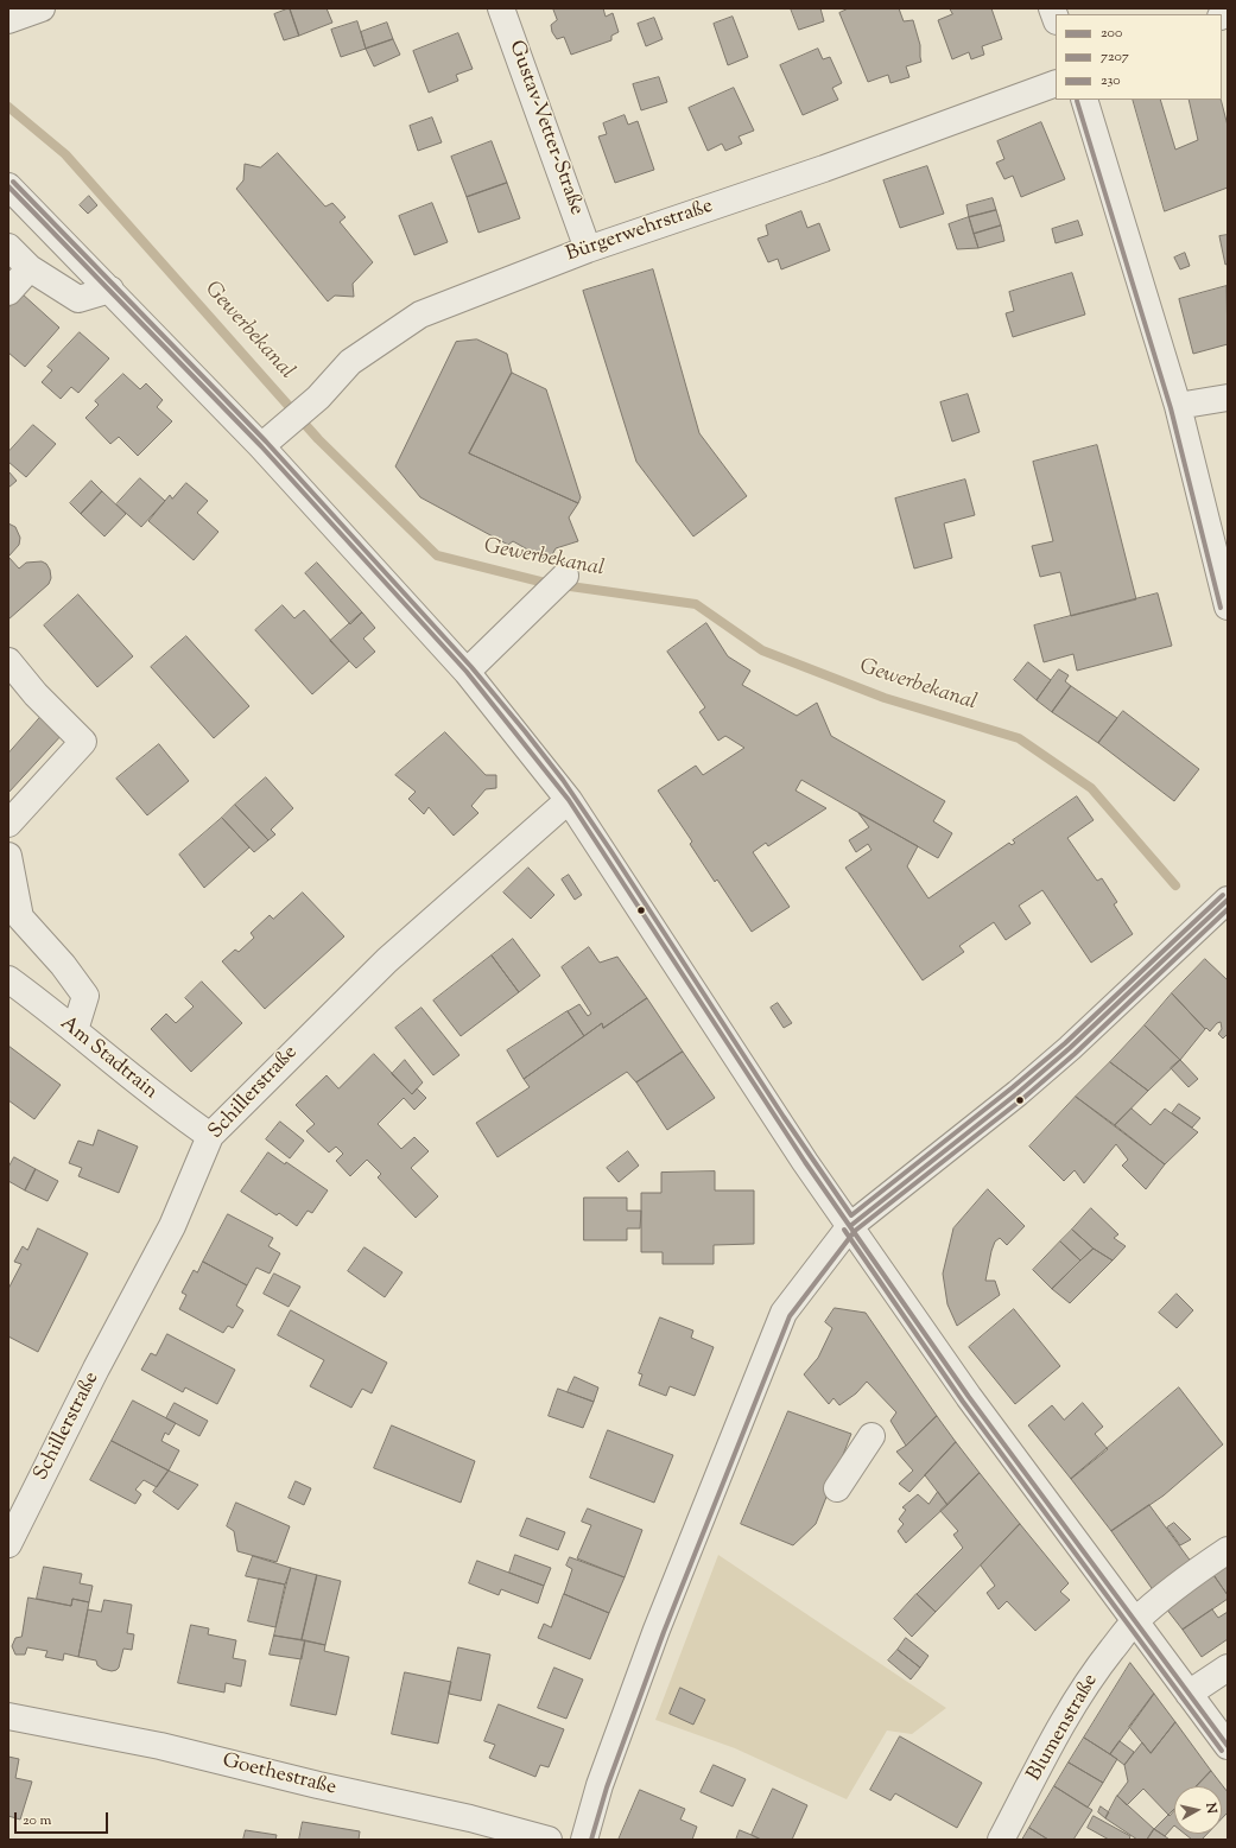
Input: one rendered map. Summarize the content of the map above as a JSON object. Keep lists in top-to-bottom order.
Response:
{
  "streets": {
    "street": [
      "Gustav-Vetter-Straße",
      "Bürgerwehrstraße",
      "Am Stadtrain",
      "Schillerstraße",
      "Blumenstraße",
      "Goethestraße"
    ]
  },
  "crossings": [
    ["Gustav-Vetter-Straße", "Bürgerwehrstraße"],
    ["Am Stadtrain", "Schillerstraße"]
  ],
  "water": ["Gewerbekanal"],
  "lines": ["transit line 7207", "transit line 230", "transit line 200"],
  "legend": ["200", "7207", "230"],
  "scale_bar": "20 m",
  "north": "right"
}
